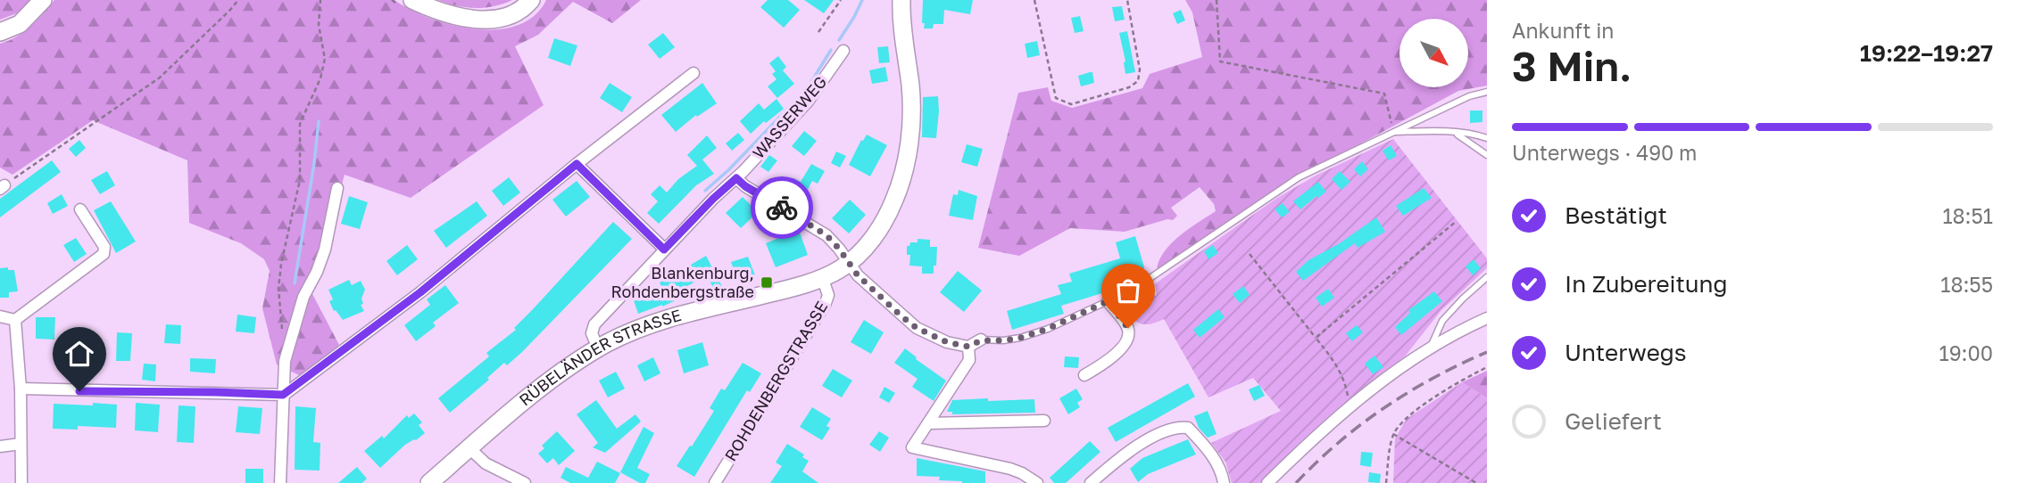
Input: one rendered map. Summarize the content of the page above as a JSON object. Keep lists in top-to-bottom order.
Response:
{
  "streets": {
    "main road": ["RÜBELÄNDER STRASSE"],
    "street": ["WASSERWEG", "ROHDENBERGSTRASSE"]
  },
  "crossings": [
    ["WASSERWEG", "RÜBELÄNDER STRASSE"],
    ["RÜBELÄNDER STRASSE", "ROHDENBERGSTRASSE"]
  ],
  "places": {
    "transit": ["Blankenburg, Rohdenbergstraße"]
  },
  "north": "bottom right",
  "page": {
    "heading": ["3 Min.", "Ankunft in", "19:22–19:27"],
    "bar": "Unterwegs · 490 m",
    "list": [
      ["Bestätigt", "18:51"],
      ["In Zubereitung", "18:55"],
      ["Unterwegs", "19:00"],
      "Geliefert"
    ]
  }
}
